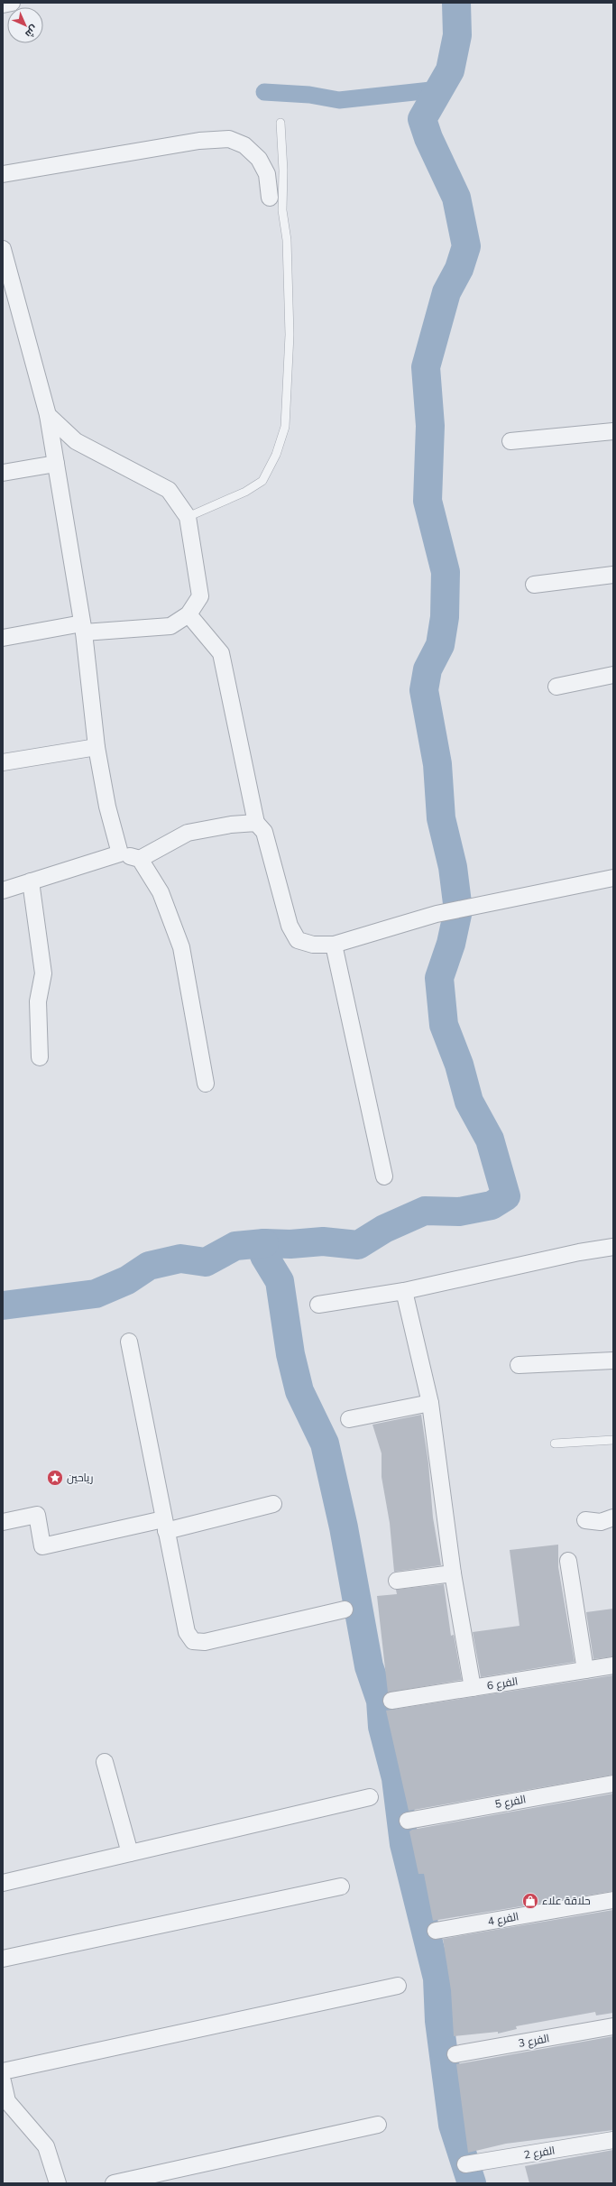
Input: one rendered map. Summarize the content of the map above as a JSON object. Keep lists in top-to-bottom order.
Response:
{
  "streets": {
    "street": [
      "الفرع 6",
      "الفرع 5",
      "الفرع 4",
      "الفرع 3",
      "الفرع 2"
    ]
  },
  "places": {
    "place": ["رياحين"],
    "shop": ["حلاقة علاء"]
  },
  "north": "bottom right"
}
